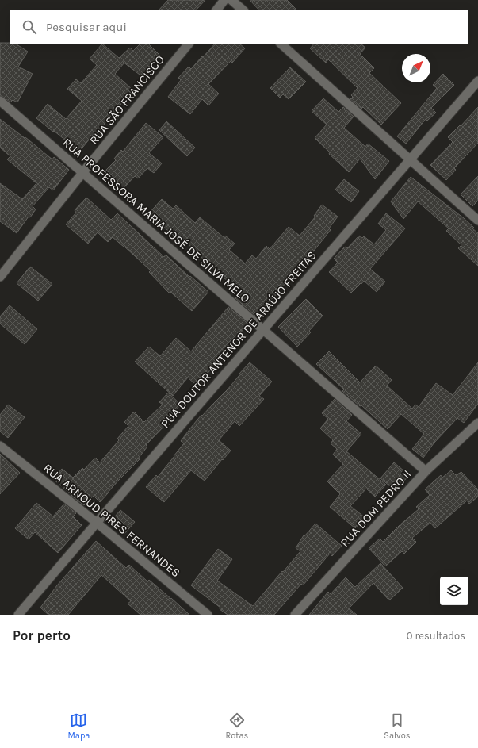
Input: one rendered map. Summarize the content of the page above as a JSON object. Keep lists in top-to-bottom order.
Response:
{
  "streets": {
    "street": [
      "RUA SÃO FRANCISCO",
      "RUA PROFESSORA MARIA JOSÉ DE SILVA MELO",
      "RUA DOUTOR ANTENOR DE ARAÚJO FREITAS",
      "RUA DOM PEDRO II",
      "RUA ARNOUD PIRES FERNANDES"
    ]
  },
  "crossings": [
    ["RUA SÃO FRANCISCO", "RUA PROFESSORA MARIA JOSÉ DE SILVA MELO"],
    ["RUA PROFESSORA MARIA JOSÉ DE SILVA MELO", "RUA DOUTOR ANTENOR DE ARAÚJO FREITAS"],
    ["RUA PROFESSORA MARIA JOSÉ DE SILVA MELO", "RUA DOM PEDRO II"],
    ["RUA DOUTOR ANTENOR DE ARAÚJO FREITAS", "RUA ARNOUD PIRES FERNANDES"]
  ],
  "north": "top right",
  "page": {
    "search": "Pesquisar aqui",
    "heading": ["Por perto", "0 resultados"],
    "nav": ["Mapa", "Rotas", "Salvos"]
  }
}
